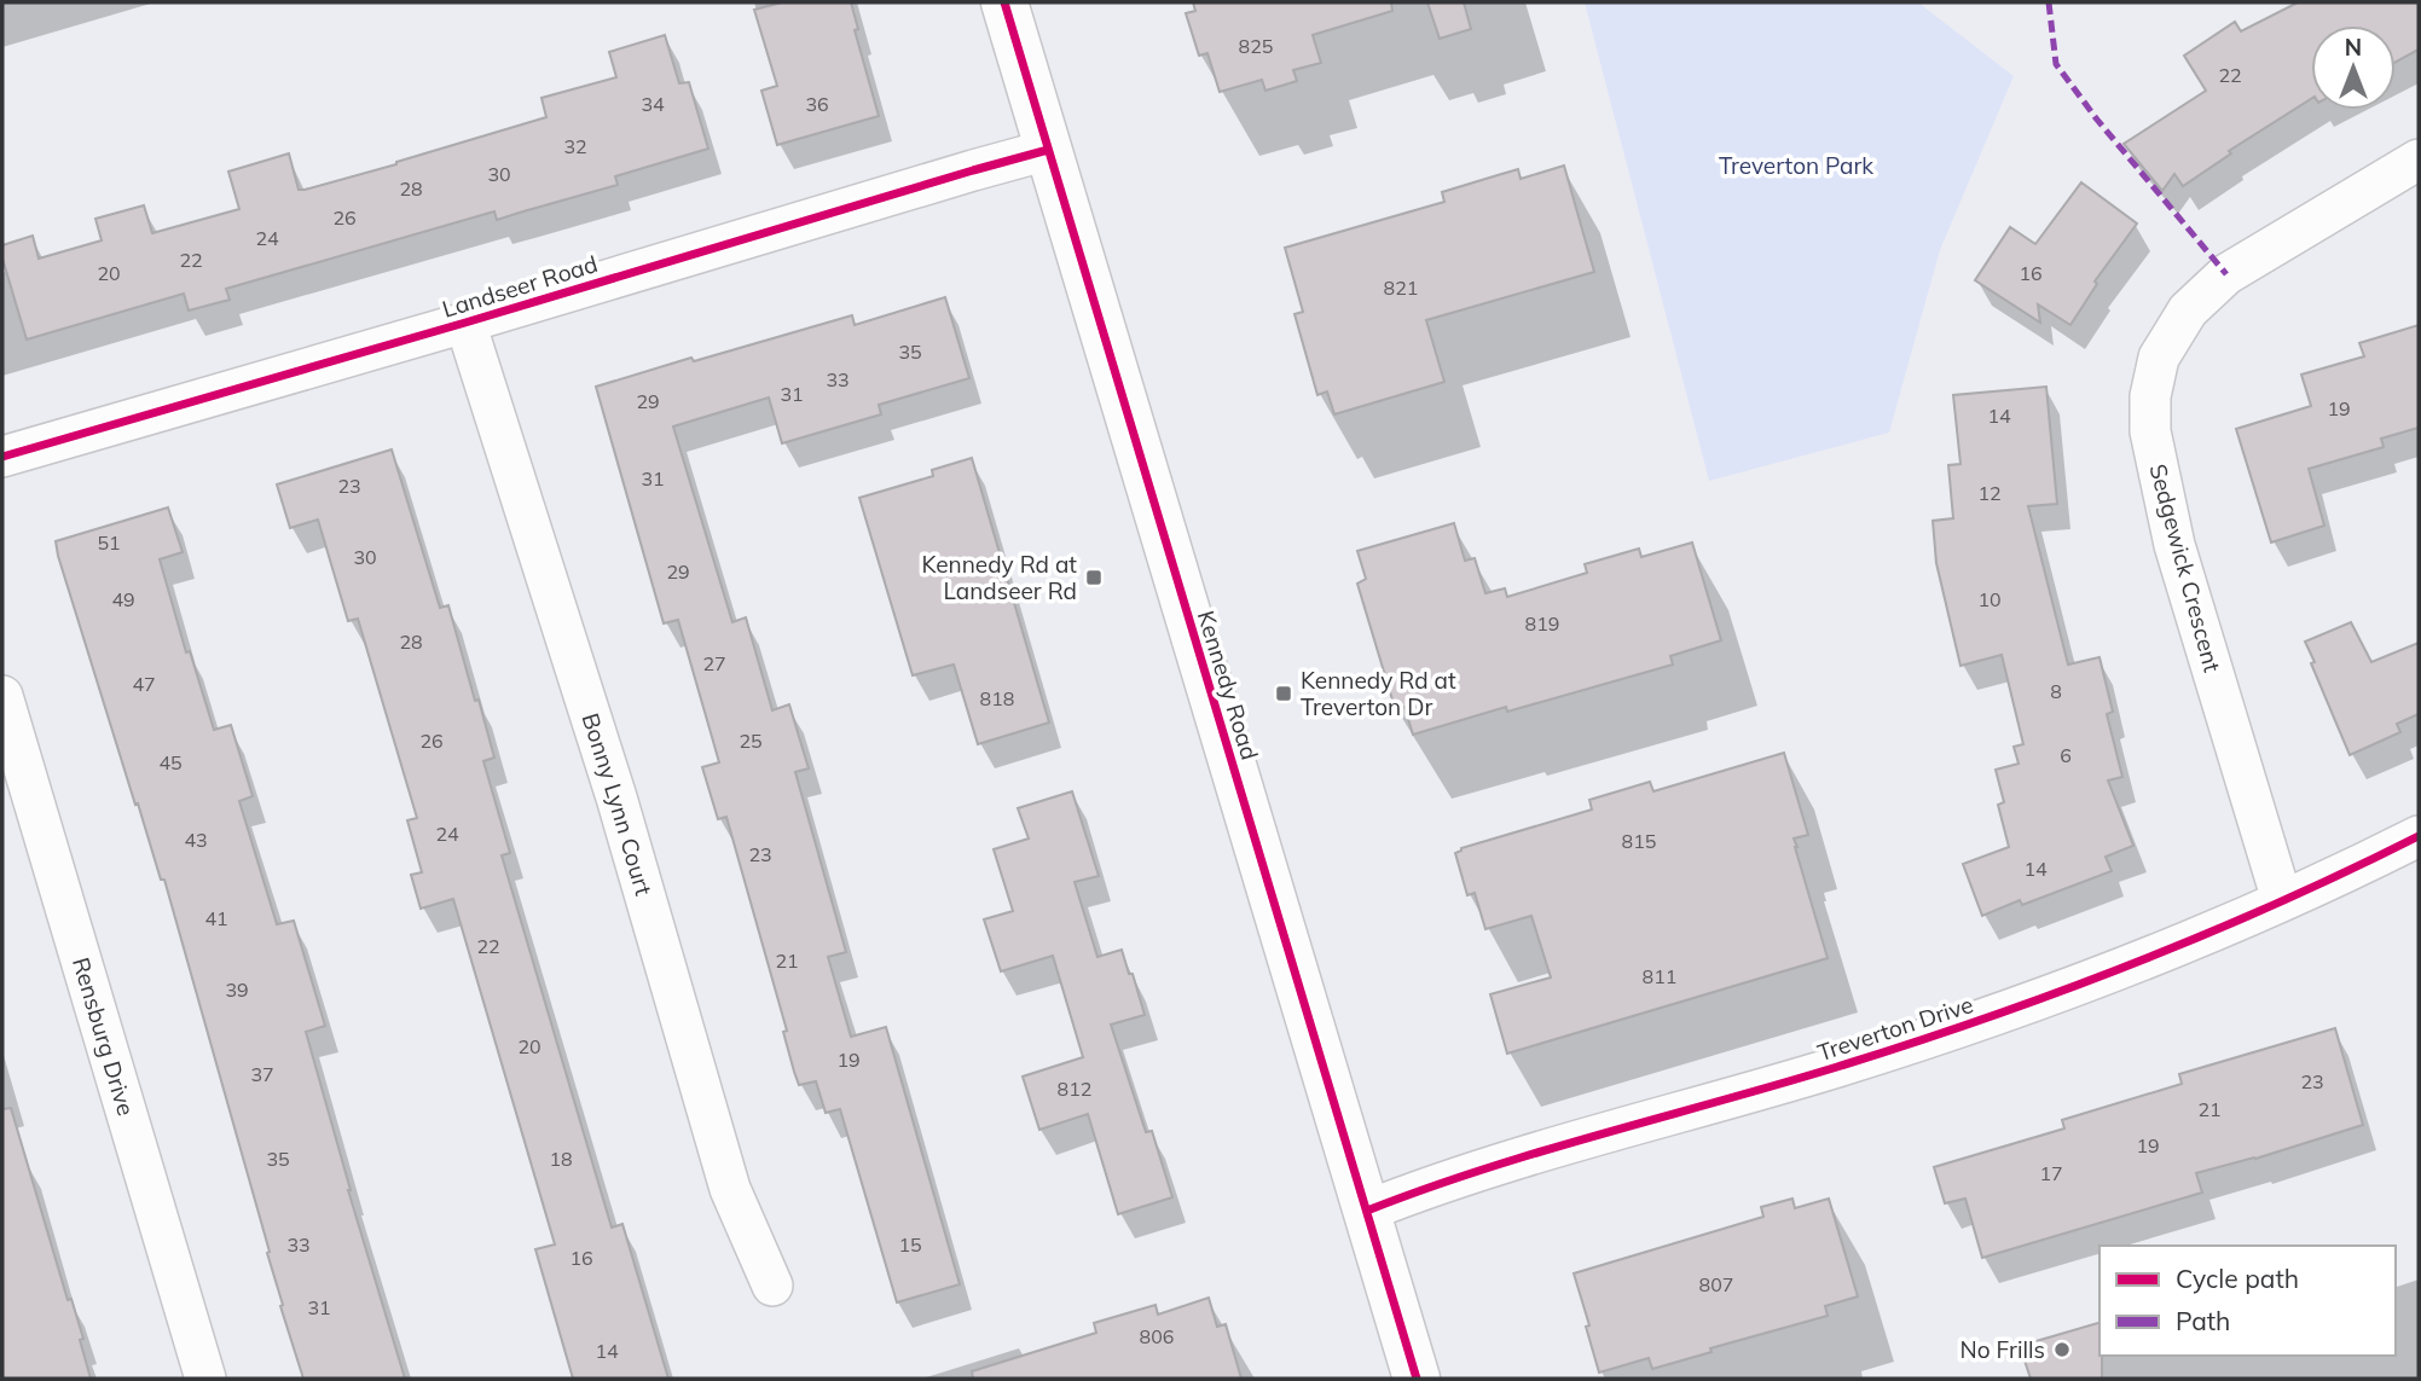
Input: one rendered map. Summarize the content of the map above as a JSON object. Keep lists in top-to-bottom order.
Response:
{
  "streets": {
    "main road": ["Kennedy Road"],
    "street": [
      "Landseer Road",
      "Sedgewick Crescent",
      "Bonny Lynn Court",
      "Treverton Drive",
      "Rensburg Drive"
    ]
  },
  "crossings": [
    ["Landseer Road", "Kennedy Road"],
    ["Landseer Road", "Bonny Lynn Court"],
    ["Sedgewick Crescent", "Treverton Drive"],
    ["Kennedy Road", "Treverton Drive"]
  ],
  "parks": ["Treverton Park"],
  "places": {
    "transit": ["Kennedy Rd at Landseer Rd", "Kennedy Rd at Treverton Dr"],
    "other": ["No Frills"]
  },
  "house_numbers": [
    "825",
    "22",
    "34",
    "36",
    "32",
    "30",
    "28",
    "26",
    "24",
    "22",
    "20",
    "16",
    "821",
    "35",
    "33",
    "31",
    "29",
    "19",
    "14",
    "31",
    "23",
    "12",
    "51",
    "30",
    "29",
    "49",
    "10",
    "819",
    "28",
    "27",
    "47",
    "8",
    "818",
    "26",
    "25",
    "6",
    "45",
    "24",
    "43",
    "815",
    "23",
    "14",
    "41",
    "22",
    "21",
    "811",
    "39",
    "20",
    "19",
    "37",
    "23",
    "812",
    "21",
    "19",
    "35",
    "18",
    "17",
    "33",
    "15",
    "16",
    "807",
    "31",
    "806",
    "14"
  ],
  "legend": ["Cycle path", "Path"],
  "north": "top"
}
